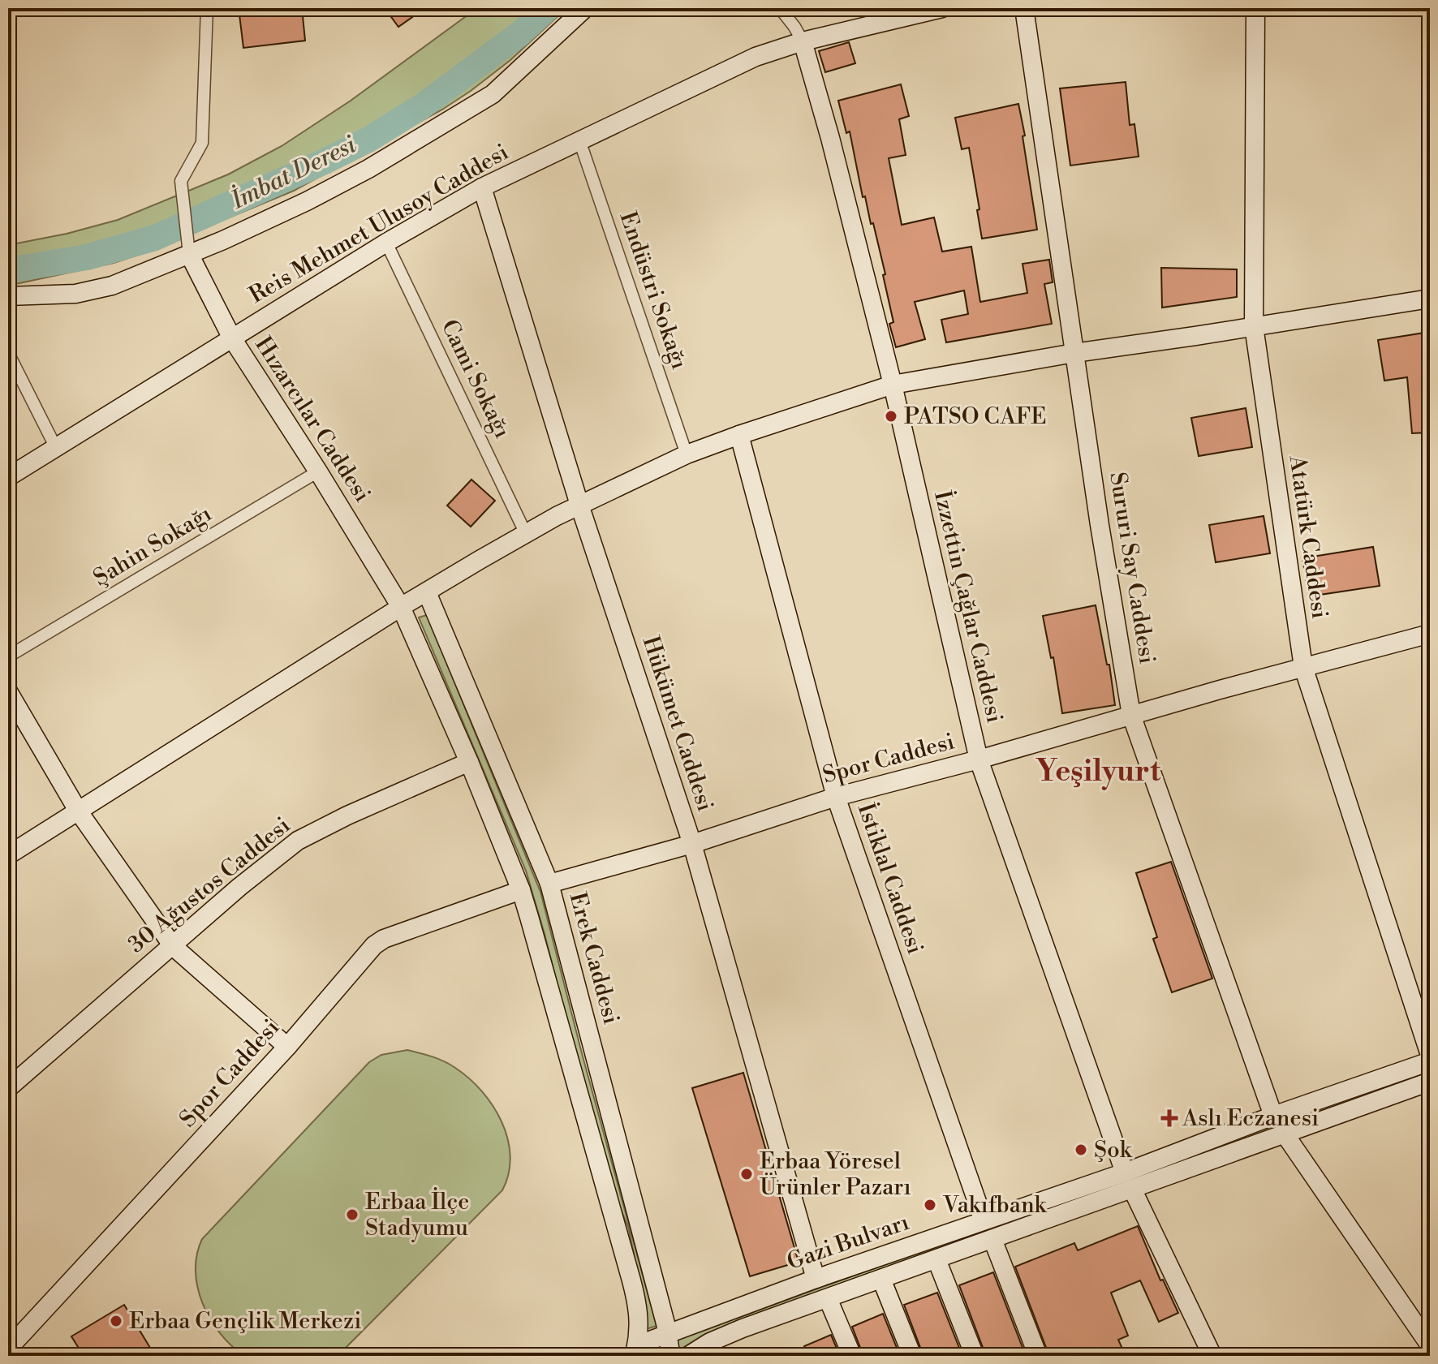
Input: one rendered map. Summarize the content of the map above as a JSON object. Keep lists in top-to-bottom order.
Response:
{
  "streets": {
    "street": [
      "Reis Mehmet Ulusoy Caddesi",
      "Endüstri Sokağı",
      "Cami Sokağı",
      "Hızarcılar Caddesi",
      "Atatürk Caddesi",
      "Şahin Sokağı",
      "Sururi Say Caddesi",
      "İzzettin Çağlar Caddesi",
      "Hükümet Caddesi",
      "Spor Caddesi",
      "İstiklal Caddesi",
      "30 Ağustos Caddesi",
      "Erek Caddesi",
      "Gazi Bulvarı"
    ]
  },
  "crossings": [
    ["Reis Mehmet Ulusoy Caddesi", "Endüstri Sokağı"],
    ["Reis Mehmet Ulusoy Caddesi", "Cami Sokağı"],
    ["Reis Mehmet Ulusoy Caddesi", "Hızarcılar Caddesi"],
    ["Reis Mehmet Ulusoy Caddesi", "İzzettin Çağlar Caddesi"],
    ["Reis Mehmet Ulusoy Caddesi", "Hükümet Caddesi"],
    ["Hızarcılar Caddesi", "Şahin Sokağı"],
    ["Atatürk Caddesi", "Spor Caddesi"],
    ["Sururi Say Caddesi", "Spor Caddesi"],
    ["Sururi Say Caddesi", "Gazi Bulvarı"],
    ["İzzettin Çağlar Caddesi", "Spor Caddesi"],
    ["İzzettin Çağlar Caddesi", "Gazi Bulvarı"],
    ["Hükümet Caddesi", "Spor Caddesi"],
    ["Hükümet Caddesi", "Gazi Bulvarı"],
    ["Spor Caddesi", "İstiklal Caddesi"],
    ["Spor Caddesi", "Erek Caddesi"],
    ["İstiklal Caddesi", "Gazi Bulvarı"],
    ["Erek Caddesi", "Gazi Bulvarı"]
  ],
  "districts": ["Yeşilyurt"],
  "water": ["İmbat Deresi"],
  "places": {
    "other": [
      "PATSO CAFE",
      "Şok",
      "Erbaa Yöresel Ürünler Pazarı",
      "Vakıfbank",
      "Erbaa İlçe Stadyumu",
      "Erbaa Gençlik Merkezi"
    ],
    "health": ["Aslı Eczanesi"]
  }
}
